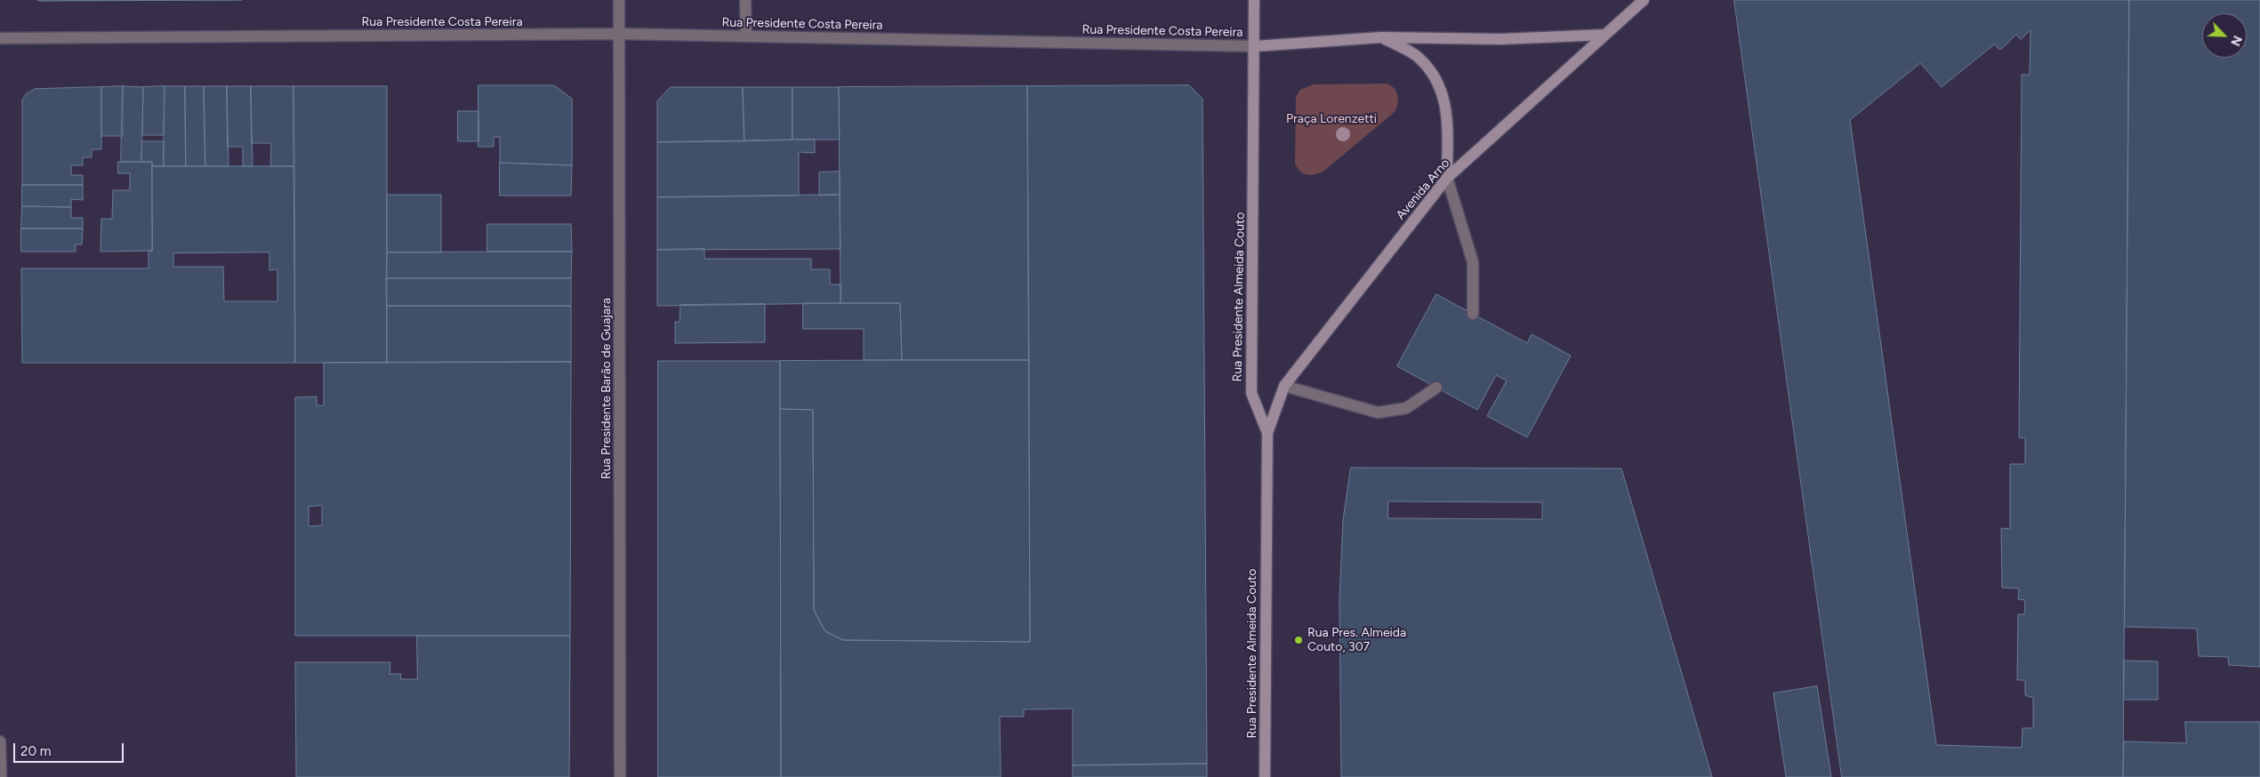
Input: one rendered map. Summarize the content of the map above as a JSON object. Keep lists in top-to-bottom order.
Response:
{
  "streets": {
    "main road": ["Rua Presidente Costa Pereira", "Avenida Arno", "Rua Presidente Almeida Couto"],
    "street": ["Rua Presidente Barão de Guajara"]
  },
  "crossings": [
    ["Rua Presidente Costa Pereira", "Avenida Arno"],
    ["Rua Presidente Costa Pereira", "Rua Presidente Almeida Couto"],
    ["Rua Presidente Costa Pereira", "Rua Presidente Barão de Guajara"],
    ["Avenida Arno", "Rua Presidente Almeida Couto"]
  ],
  "parks": ["Praça Lorenzetti"],
  "places": ["Rua Pres. Almeida Couto, 307"],
  "scale_bar": "20 m",
  "north": "bottom right"
}
